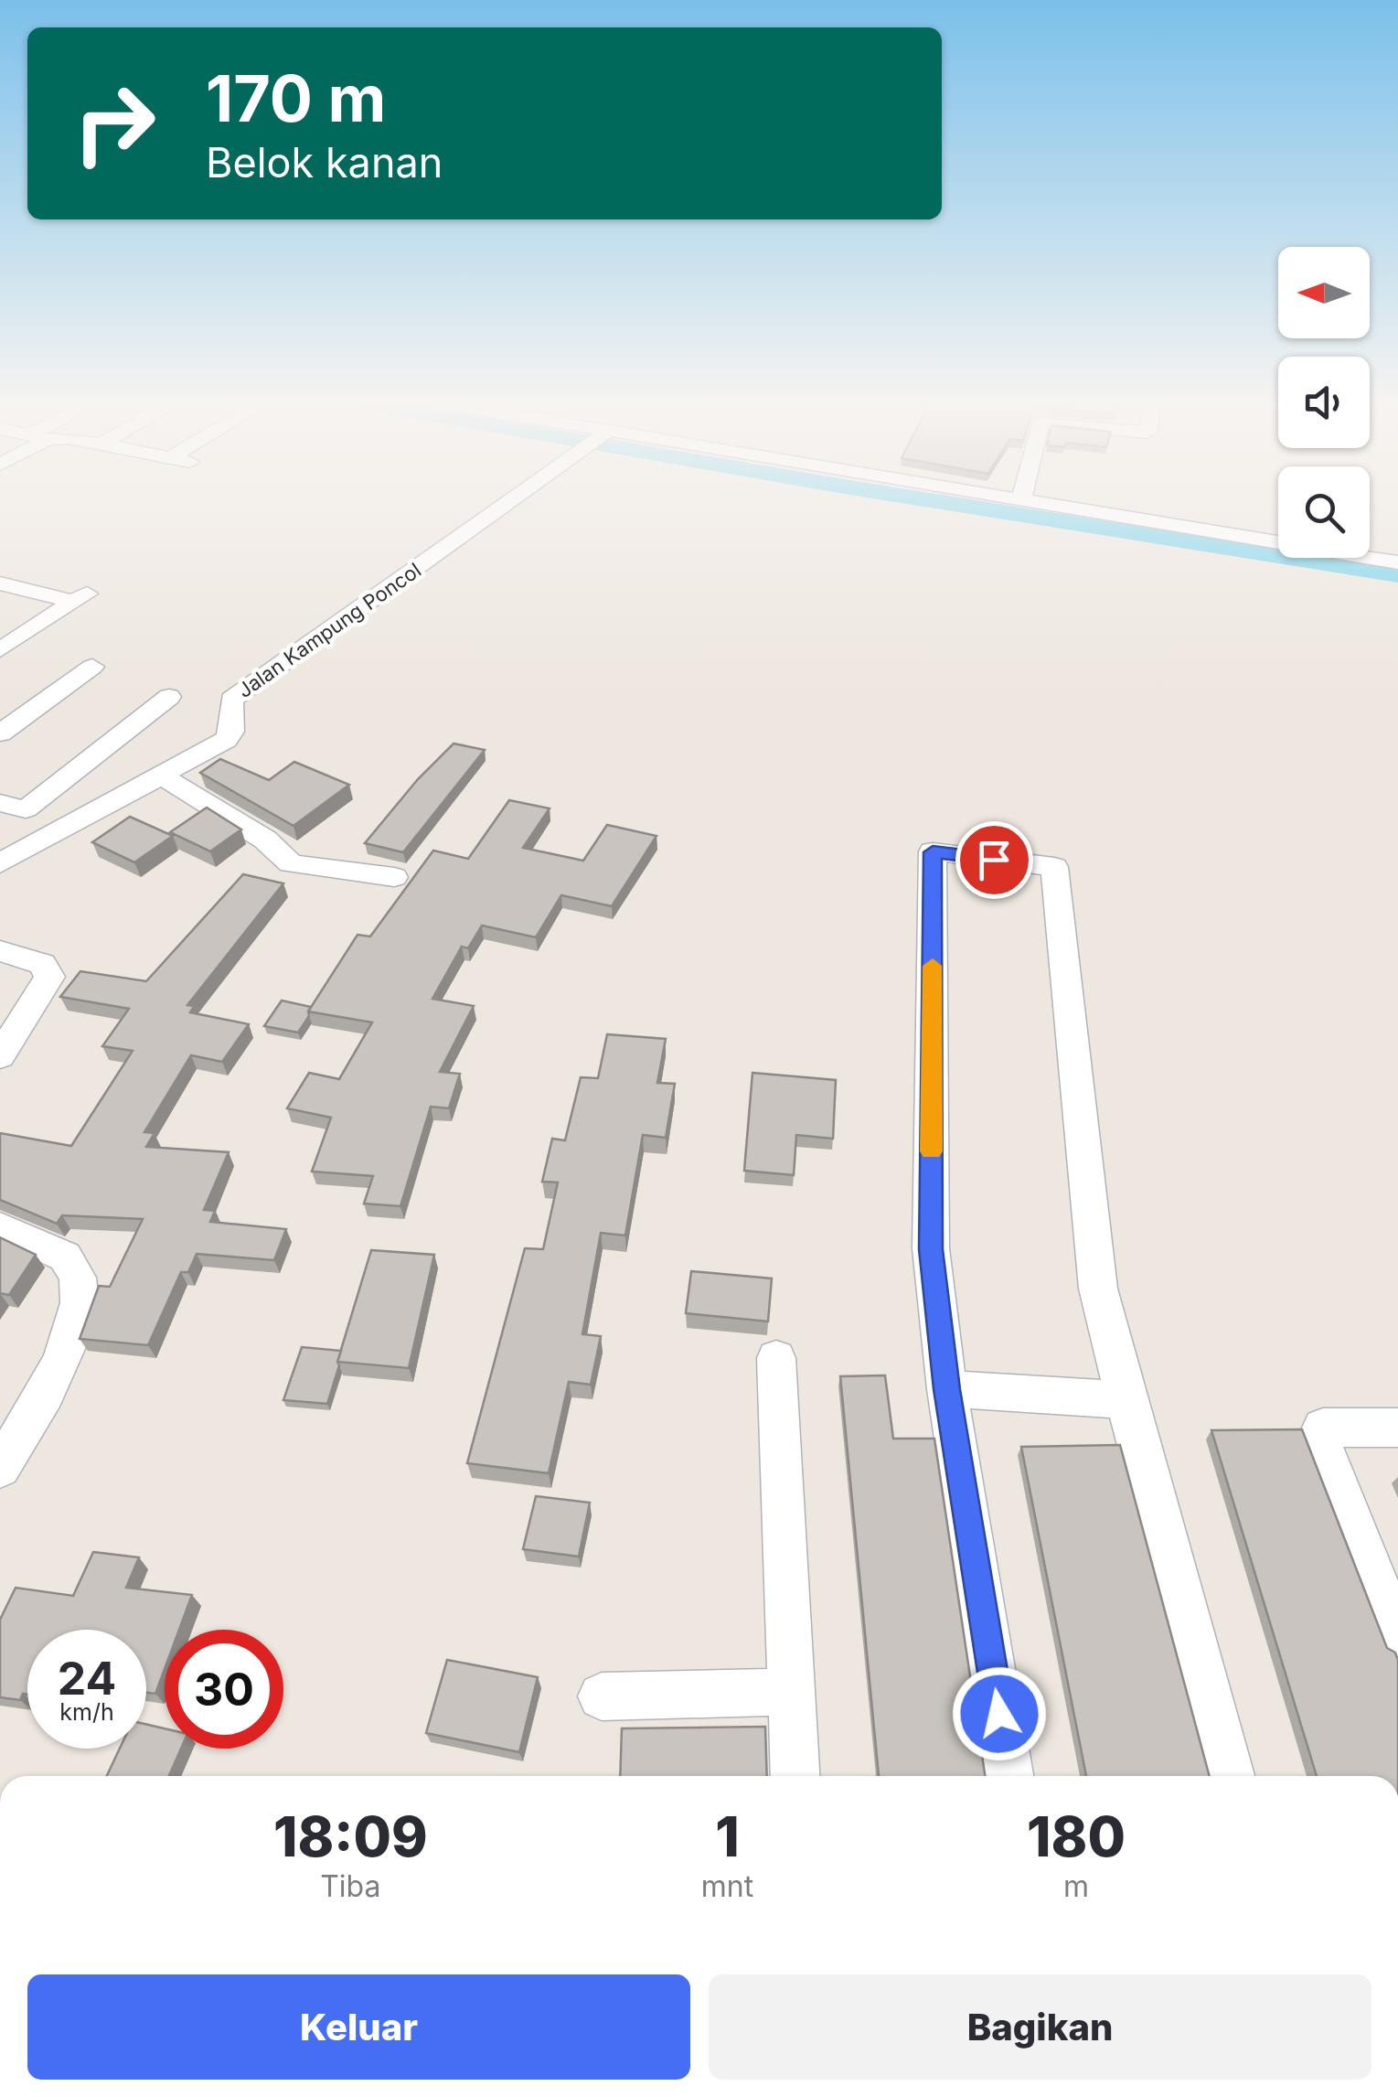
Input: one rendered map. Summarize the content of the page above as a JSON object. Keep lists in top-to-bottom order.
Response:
{
  "streets": {
    "street": ["Jalan Kampung Poncol"]
  },
  "north": "left",
  "page": {
    "turn": ["170 m", "Belok kanan"],
    "speed": "24 km/h",
    "limit": "30",
    "eta": [
      "18:09",
      "Tiba",
      "1",
      "mnt",
      "180",
      "m"
    ],
    "buttons": ["Keluar", "Bagikan"]
  }
}
